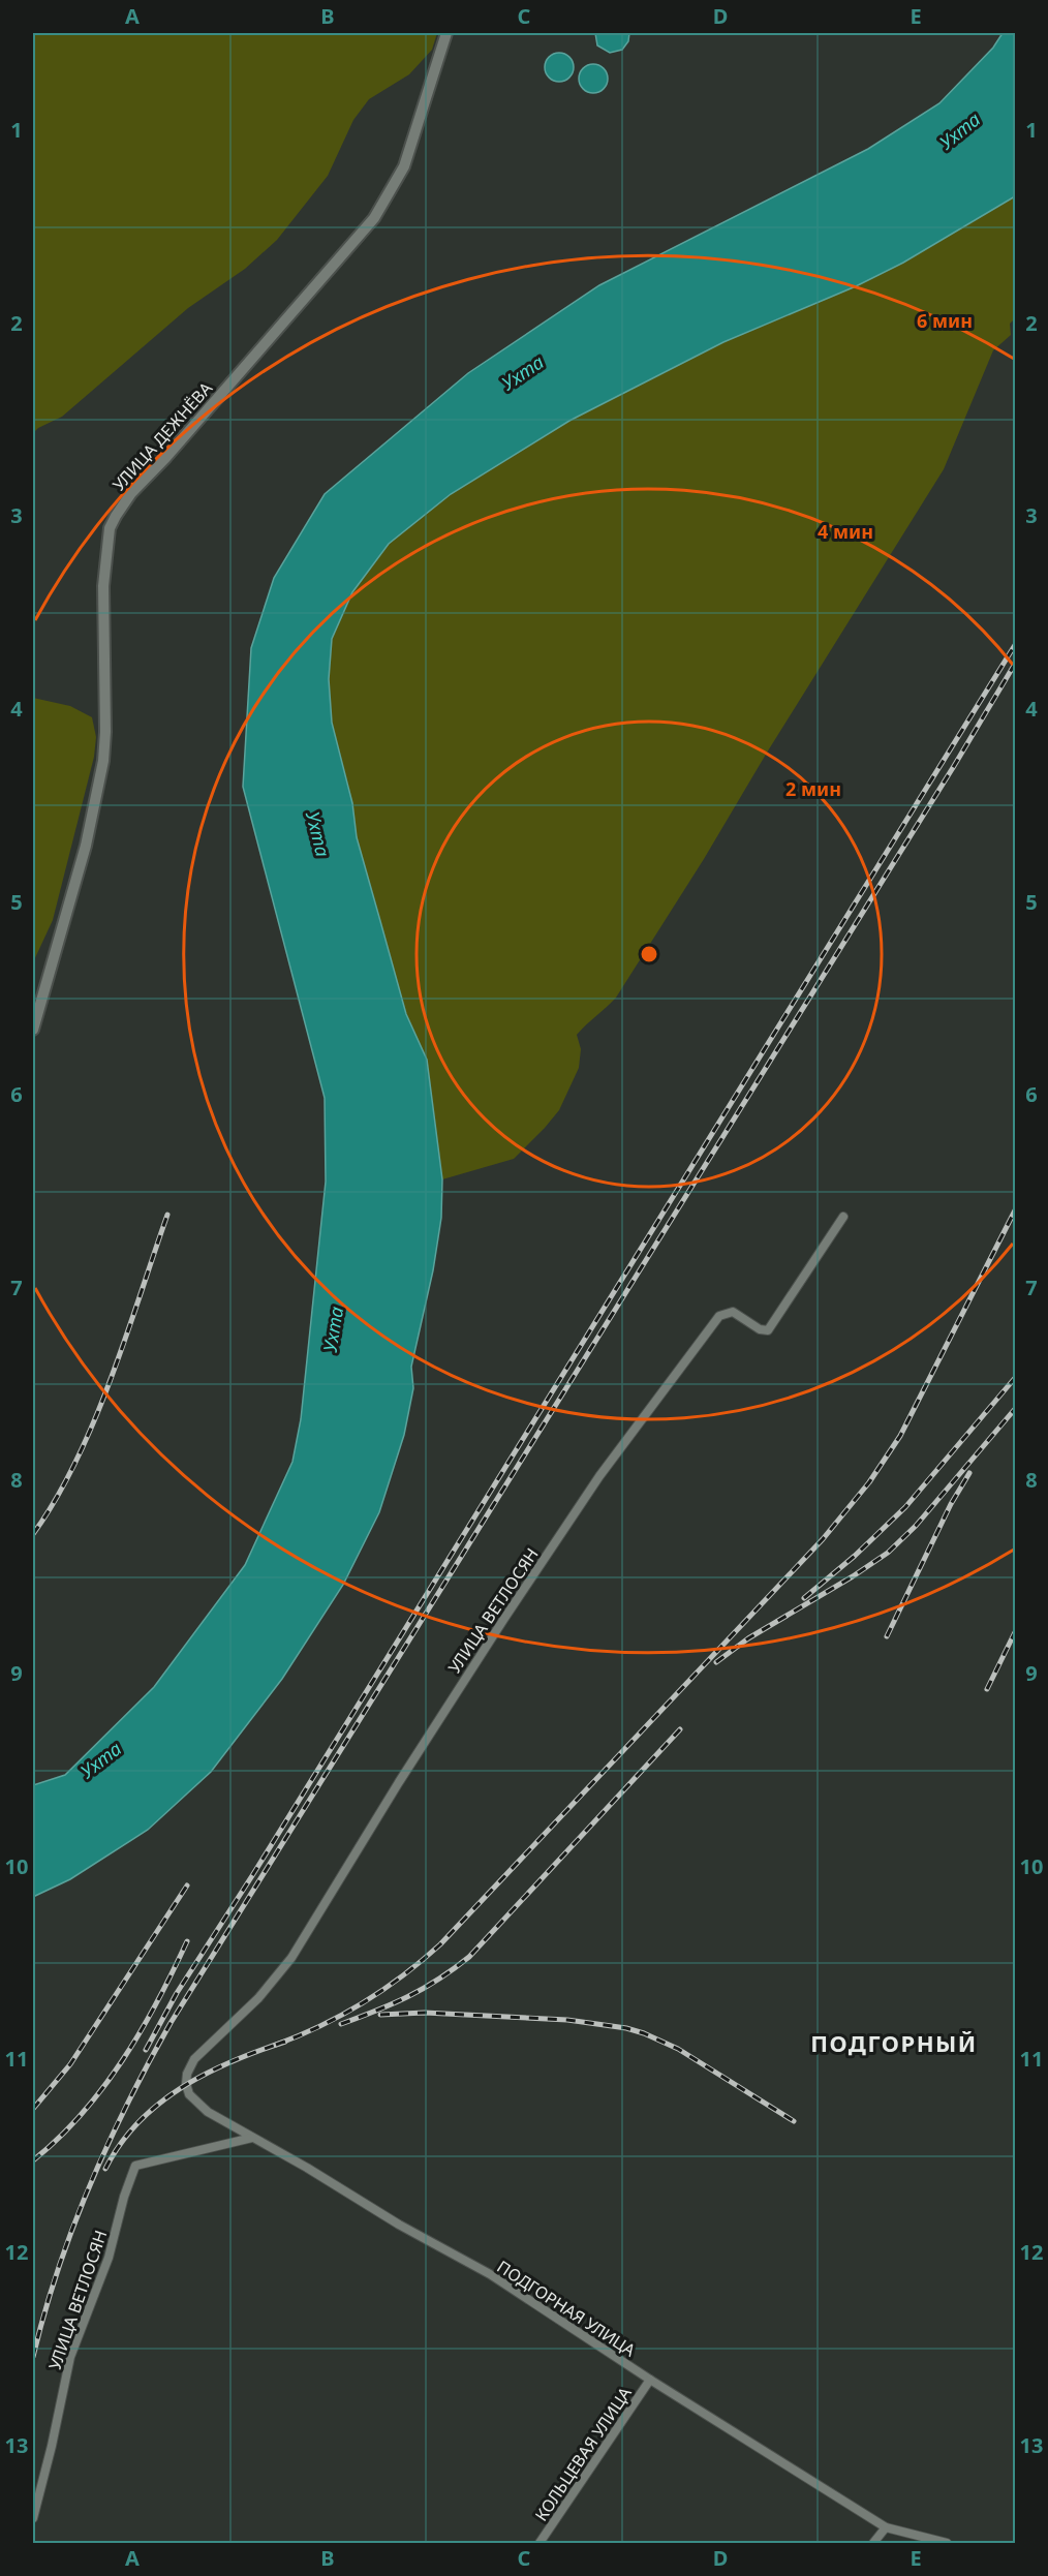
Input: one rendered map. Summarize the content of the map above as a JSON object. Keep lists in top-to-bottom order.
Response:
{
  "streets": {
    "street": [
      "УЛИЦА ДЕЖНЁВА",
      "УЛИЦА ВЕТЛОСЯН",
      "ПОДГОРНАЯ УЛИЦА",
      "КОЛЬЦЕВАЯ УЛИЦА"
    ]
  },
  "crossings": [
    ["УЛИЦА ВЕТЛОСЯН", "ПОДГОРНАЯ УЛИЦА"],
    ["ПОДГОРНАЯ УЛИЦА", "КОЛЬЦЕВАЯ УЛИЦА"]
  ],
  "districts": ["ПОДГОРНЫЙ"],
  "water": ["Ухта"],
  "grid": {
    "columns": [
      "A",
      "B",
      "C",
      "D",
      "E"
    ],
    "rows": [
      "1",
      "2",
      "3",
      "4",
      "5",
      "6",
      "7",
      "8",
      "9",
      "10",
      "11",
      "12",
      "13"
    ]
  },
  "rings": ["6 мин", "4 мин", "2 мин"]
}
